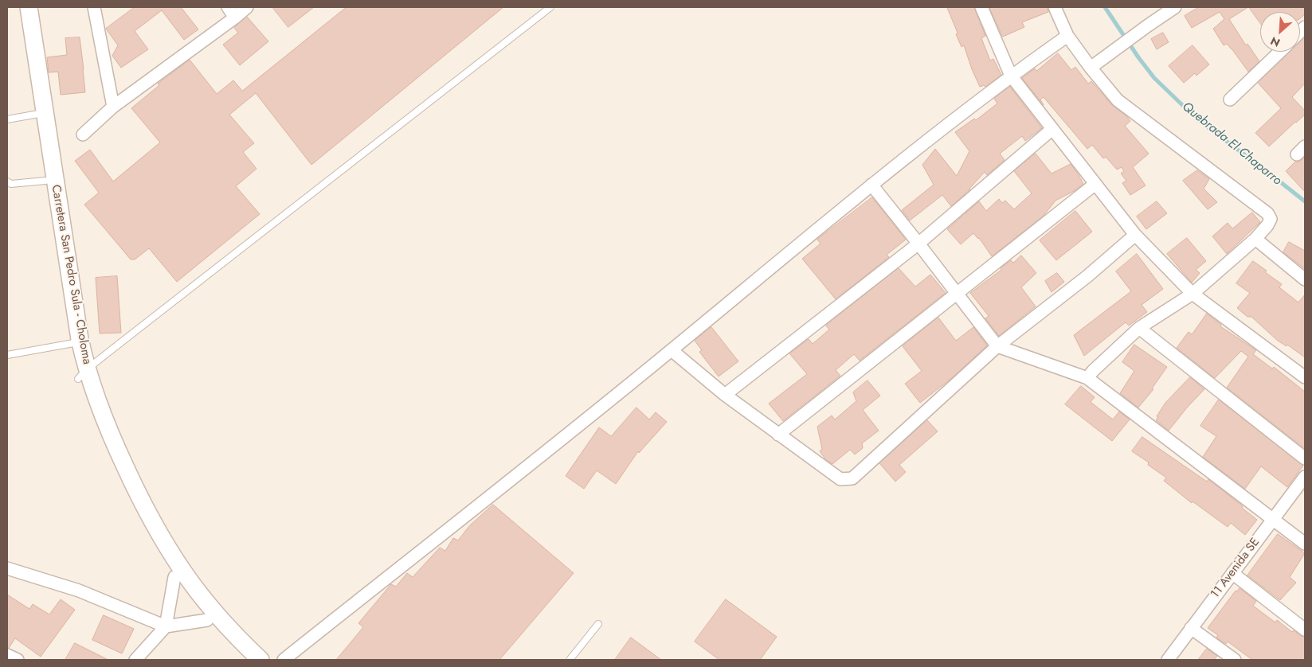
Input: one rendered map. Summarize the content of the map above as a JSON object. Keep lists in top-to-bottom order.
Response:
{
  "streets": {
    "main road": ["Carretera San Pedro Sula - Choloma"],
    "street": ["11 Avenida SE"]
  },
  "water": ["Quebrada El Chaparro"],
  "north": "bottom left"
}
